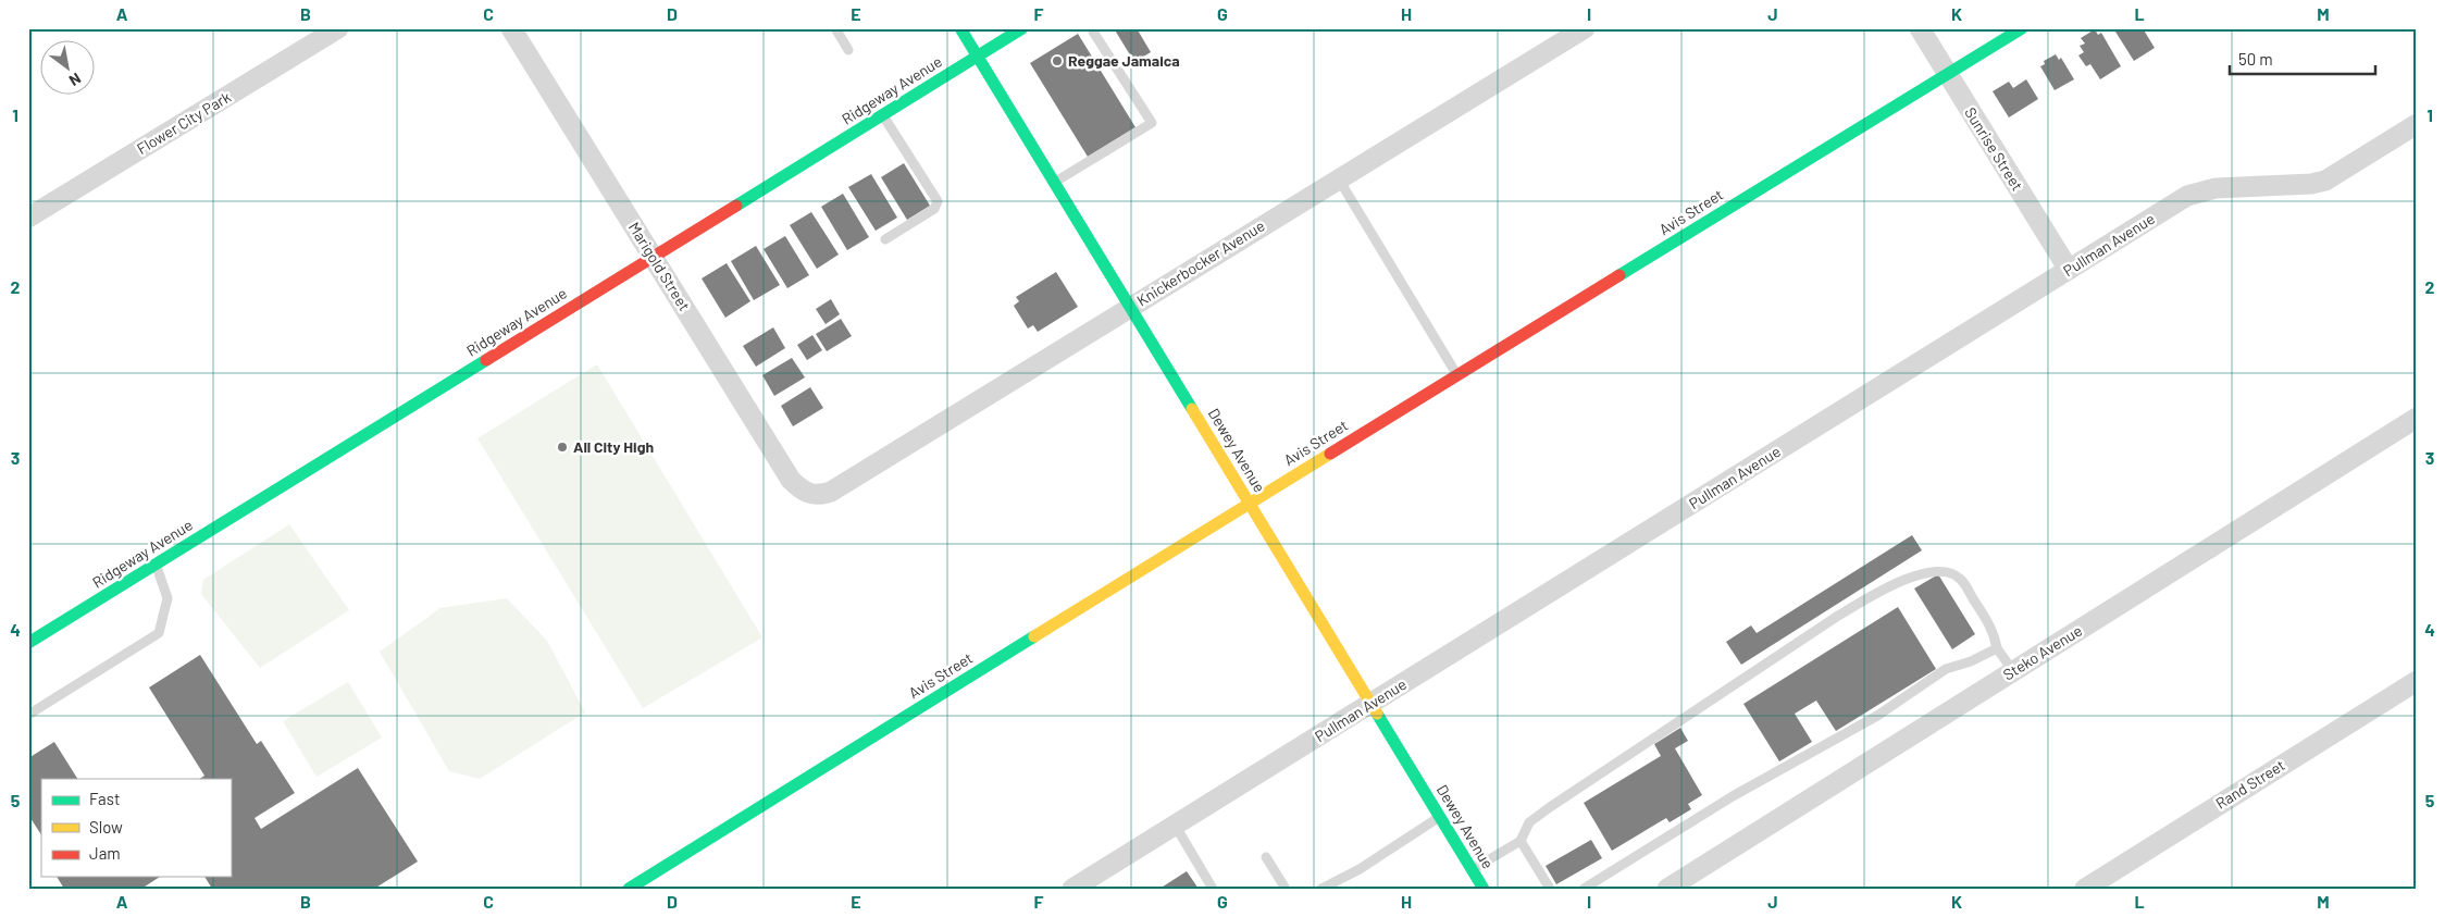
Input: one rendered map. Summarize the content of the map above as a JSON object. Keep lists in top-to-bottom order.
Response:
{
  "streets": {
    "street": [
      "Ridgeway Avenue",
      "Flower City Park",
      "Sunrise Street",
      "Avis Street",
      "Pullman Avenue",
      "Knickerbocker Avenue",
      "Marigold Street",
      "Dewey Avenue",
      "Steko Avenue",
      "Rand Street"
    ]
  },
  "crossings": [
    ["Ridgeway Avenue", "Marigold Street"],
    ["Ridgeway Avenue", "Dewey Avenue"],
    ["Sunrise Street", "Avis Street"],
    ["Sunrise Street", "Pullman Avenue"],
    ["Avis Street", "Dewey Avenue"],
    ["Pullman Avenue", "Dewey Avenue"],
    ["Knickerbocker Avenue", "Marigold Street"],
    ["Knickerbocker Avenue", "Dewey Avenue"]
  ],
  "places": ["Reggae Jamaica", "All City High"],
  "legend": ["Fast", "Slow", "Jam"],
  "scale_bar": "50 m",
  "north": "bottom right",
  "grid": {
    "columns": [
      "A",
      "B",
      "C",
      "D",
      "E",
      "F",
      "G",
      "H",
      "I",
      "J",
      "K",
      "L",
      "M"
    ],
    "rows": [
      "1",
      "2",
      "3",
      "4",
      "5"
    ]
  }
}
